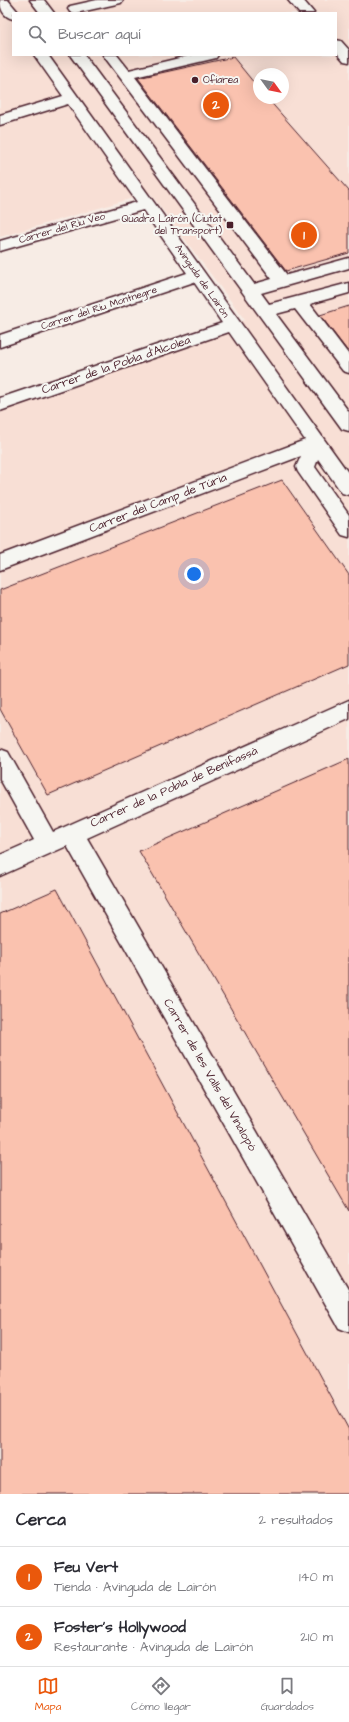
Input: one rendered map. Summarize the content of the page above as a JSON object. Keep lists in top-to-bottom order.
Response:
{
  "streets": {
    "street": [
      "Carrer del Riu Veo",
      "Avinguda de Lairón",
      "Carrer del Riu Montnegre",
      "Carrer de la Pobla d'Alcolea",
      "Carrer del Camp de Túria",
      "Carrer de la Pobla de Benifassà",
      "Carrer de les Valls del Vinalopó"
    ]
  },
  "crossings": [
    ["Carrer del Riu Veo", "Avinguda de Lairón"],
    ["Avinguda de Lairón", "Carrer del Riu Montnegre"],
    ["Avinguda de Lairón", "Carrer de la Pobla d'Alcolea"],
    ["Avinguda de Lairón", "Carrer del Camp de Túria"],
    ["Carrer de la Pobla de Benifassà", "Carrer de les Valls del Vinalopó"]
  ],
  "places": {
    "other": ["Ofiarea"],
    "transit": ["Quadra Lairón (Ciutat del Transport)"]
  },
  "north": "bottom right",
  "page": {
    "search": "Buscar aquí",
    "pins": ["2", "1"],
    "heading": ["Cerca", "2 resultados"],
    "list": [
      {
        "mark": "1",
        "name": "Feu Vert",
        "note": "Tienda · Avinguda de Lairón",
        "value": "140 m"
      },
      {
        "mark": "2",
        "name": "Foster's Hollywood",
        "note": "Restaurante · Avinguda de Lairón",
        "value": "210 m"
      }
    ],
    "nav": ["Mapa", "Cómo llegar", "Guardados"]
  }
}
